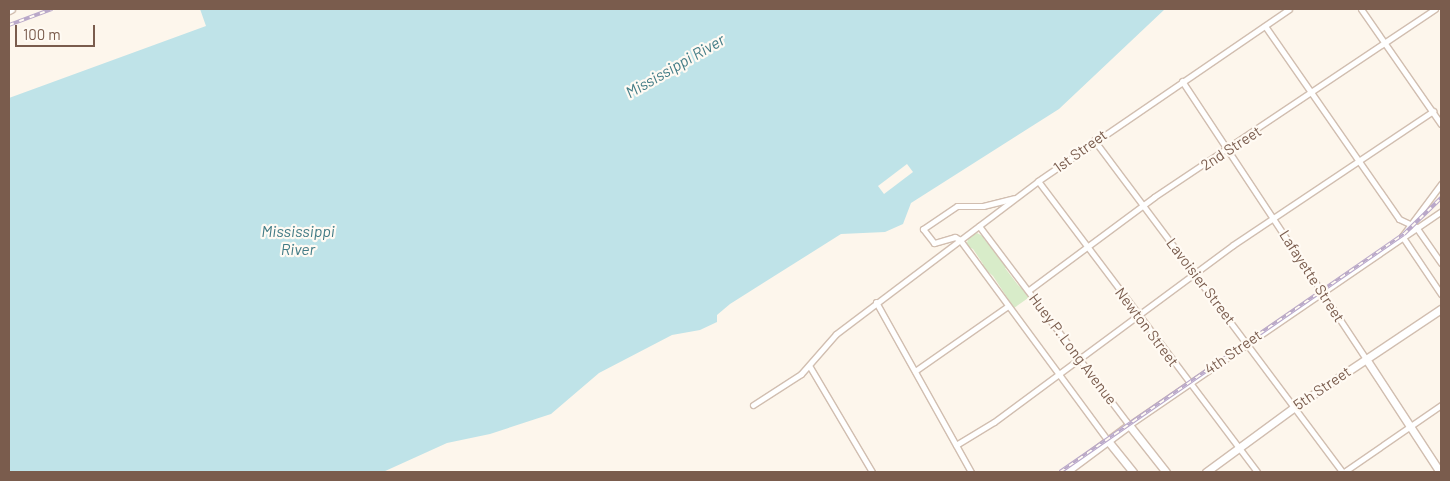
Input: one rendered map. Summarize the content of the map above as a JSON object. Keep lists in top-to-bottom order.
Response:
{
  "streets": {
    "main road": [
      "Lafayette Street",
      "Huey P. Long Avenue",
      "4th Street",
      "5th Street"
    ],
    "street": [
      "2nd Street",
      "1st Street",
      "Lavoisier Street",
      "Newton Street"
    ]
  },
  "crossings": [
    ["2nd Street", "Lafayette Street"],
    ["2nd Street", "Lavoisier Street"],
    ["2nd Street", "Newton Street"],
    ["2nd Street", "Huey P. Long Avenue"],
    ["1st Street", "Lafayette Street"],
    ["1st Street", "Lavoisier Street"],
    ["1st Street", "Newton Street"],
    ["1st Street", "Huey P. Long Avenue"],
    ["Lafayette Street", "4th Street"],
    ["Lafayette Street", "5th Street"],
    ["Lavoisier Street", "4th Street"],
    ["Lavoisier Street", "5th Street"],
    ["Newton Street", "4th Street"],
    ["Newton Street", "5th Street"],
    ["Huey P. Long Avenue", "4th Street"]
  ],
  "water": ["Mississippi River"],
  "scale_bar": "100 m"
}
